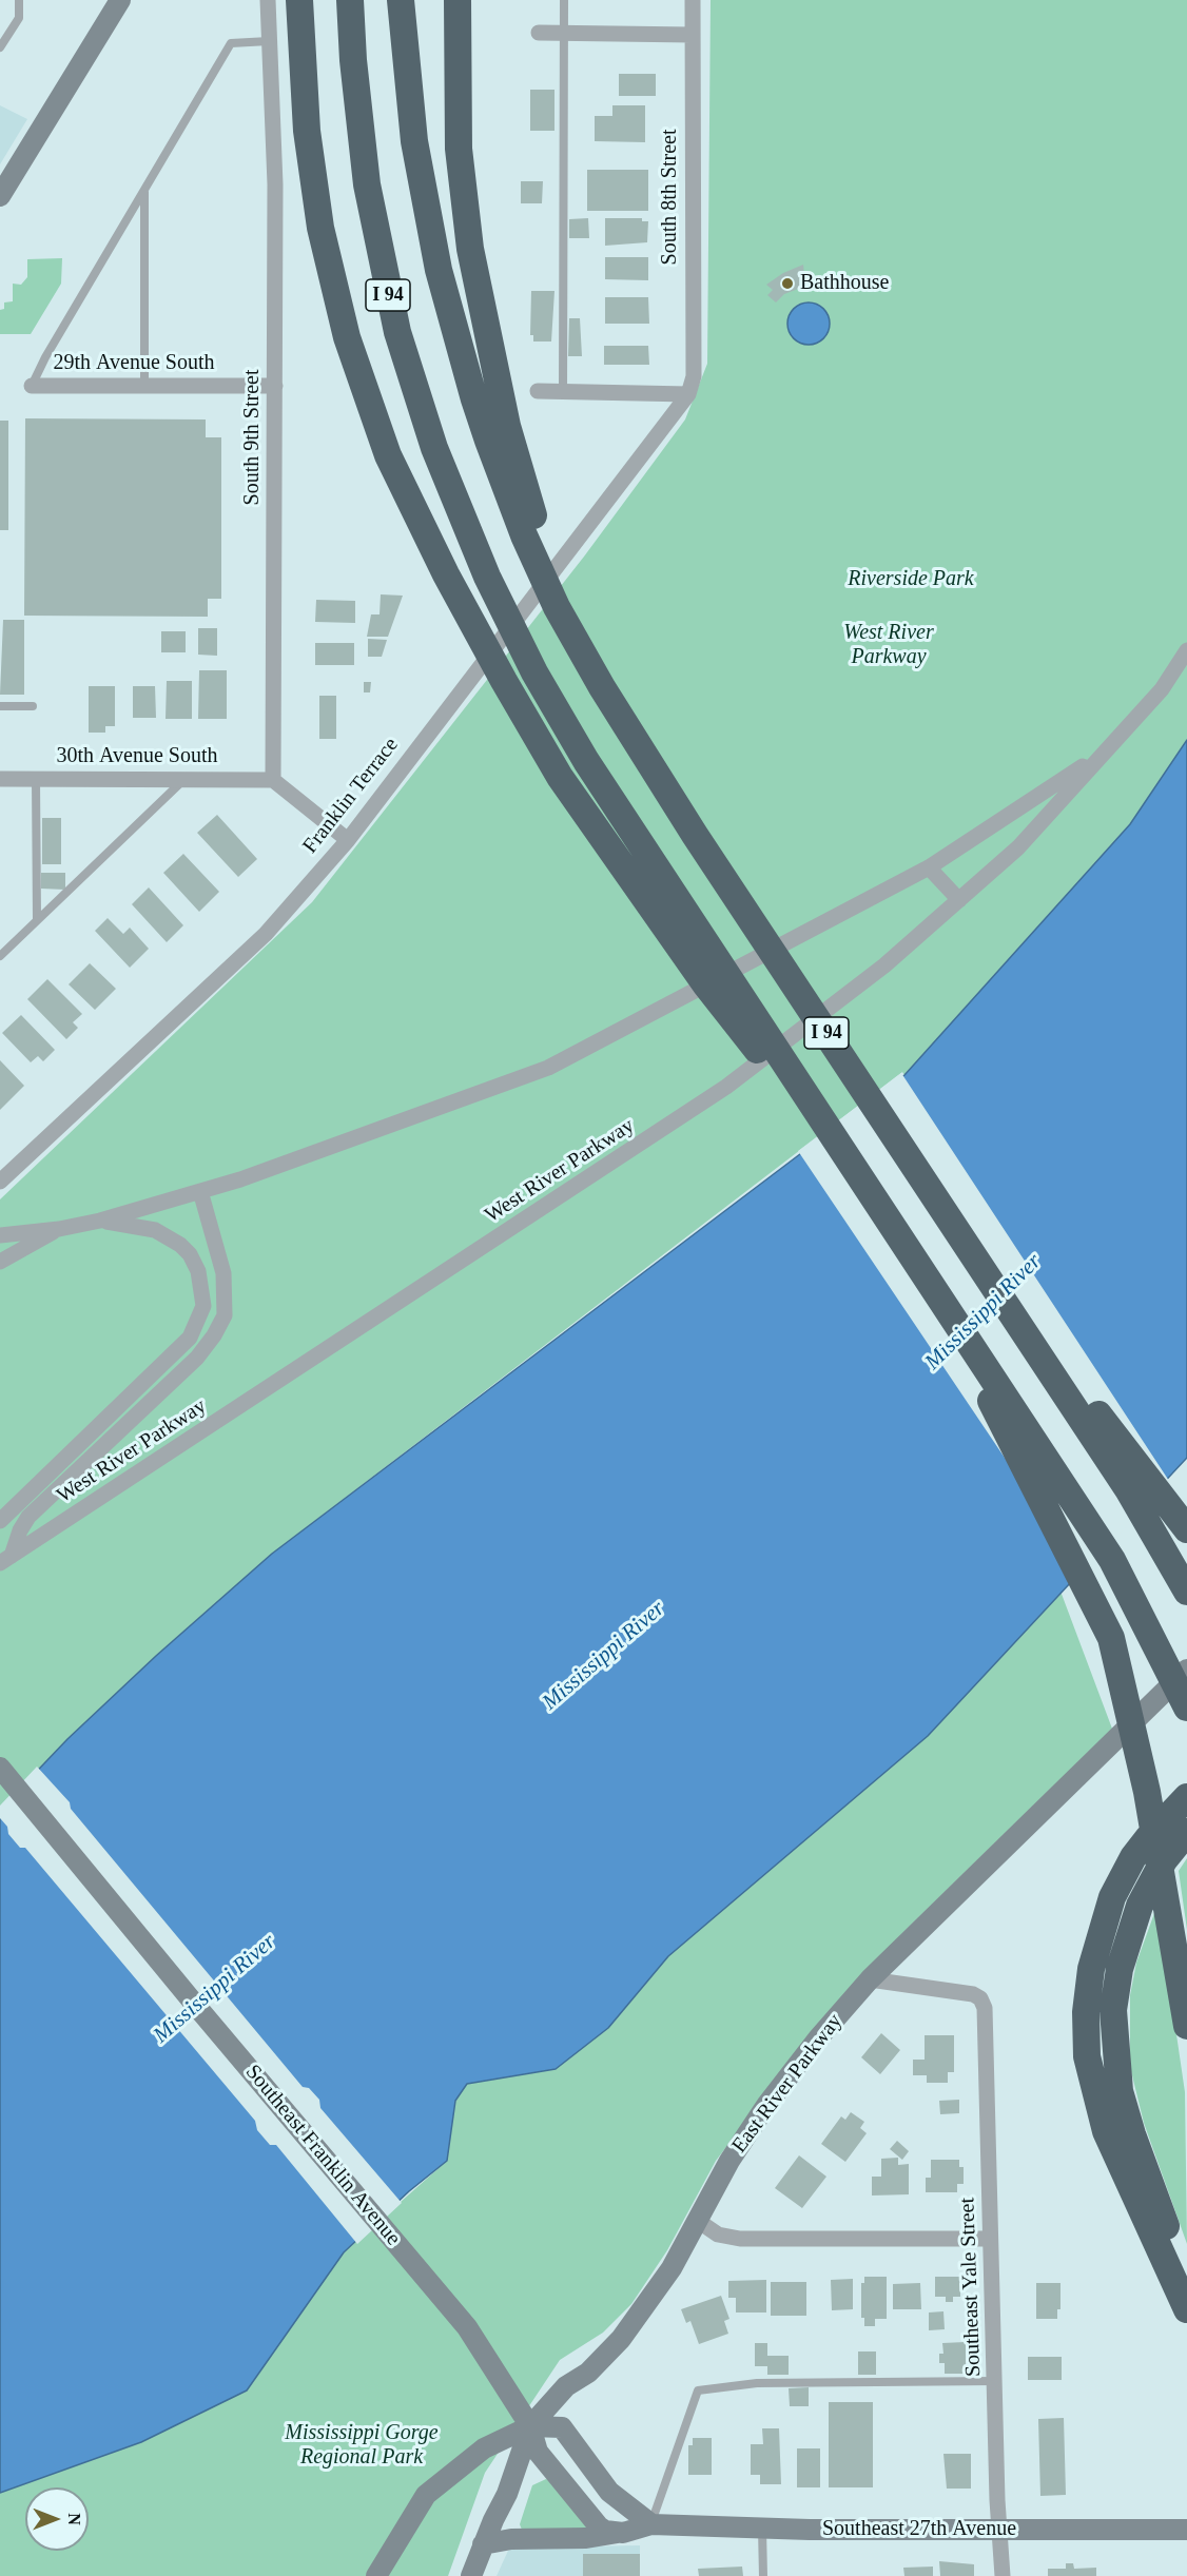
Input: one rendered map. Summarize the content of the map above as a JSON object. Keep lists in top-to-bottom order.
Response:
{
  "streets": {
    "highway": ["I 94"],
    "street": [
      "South 8th Street",
      "29th Avenue South",
      "South 9th Street",
      "30th Avenue South",
      "Franklin Terrace",
      "West River Parkway",
      "East River Parkway",
      "Southeast Franklin Avenue",
      "Southeast Yale Street",
      "Southeast 27th Avenue"
    ]
  },
  "crossings": [
    ["South 8th Street", "Franklin Terrace"],
    ["29th Avenue South", "South 9th Street"],
    ["South 9th Street", "30th Avenue South"],
    ["East River Parkway", "Southeast Franklin Avenue"],
    ["East River Parkway", "Southeast Yale Street"],
    ["Southeast Yale Street", "Southeast 27th Avenue"]
  ],
  "water": ["Mississippi River"],
  "parks": ["Riverside Park", "West River Parkway", "Mississippi Gorge Regional Park"],
  "places": ["Bathhouse"],
  "north": "right"
}
